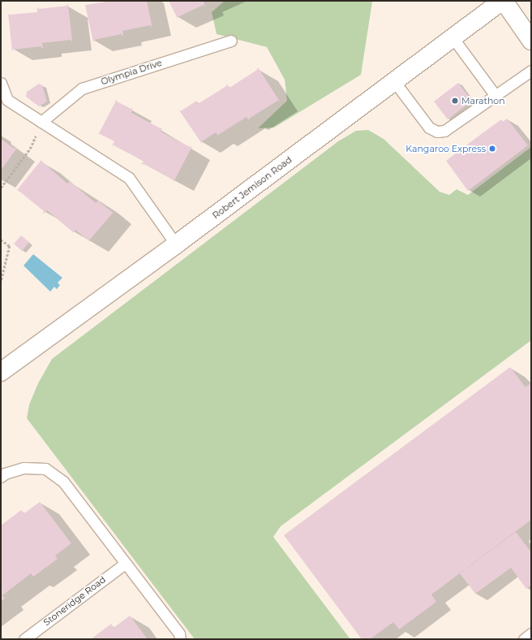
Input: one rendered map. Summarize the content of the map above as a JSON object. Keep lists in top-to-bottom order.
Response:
{
  "streets": {
    "street": ["Robert Jemison Road"],
    "lane": ["Olympia Drive", "Stoneridge Road"]
  },
  "places": ["Marathon", "Kangaroo Express"]
}
